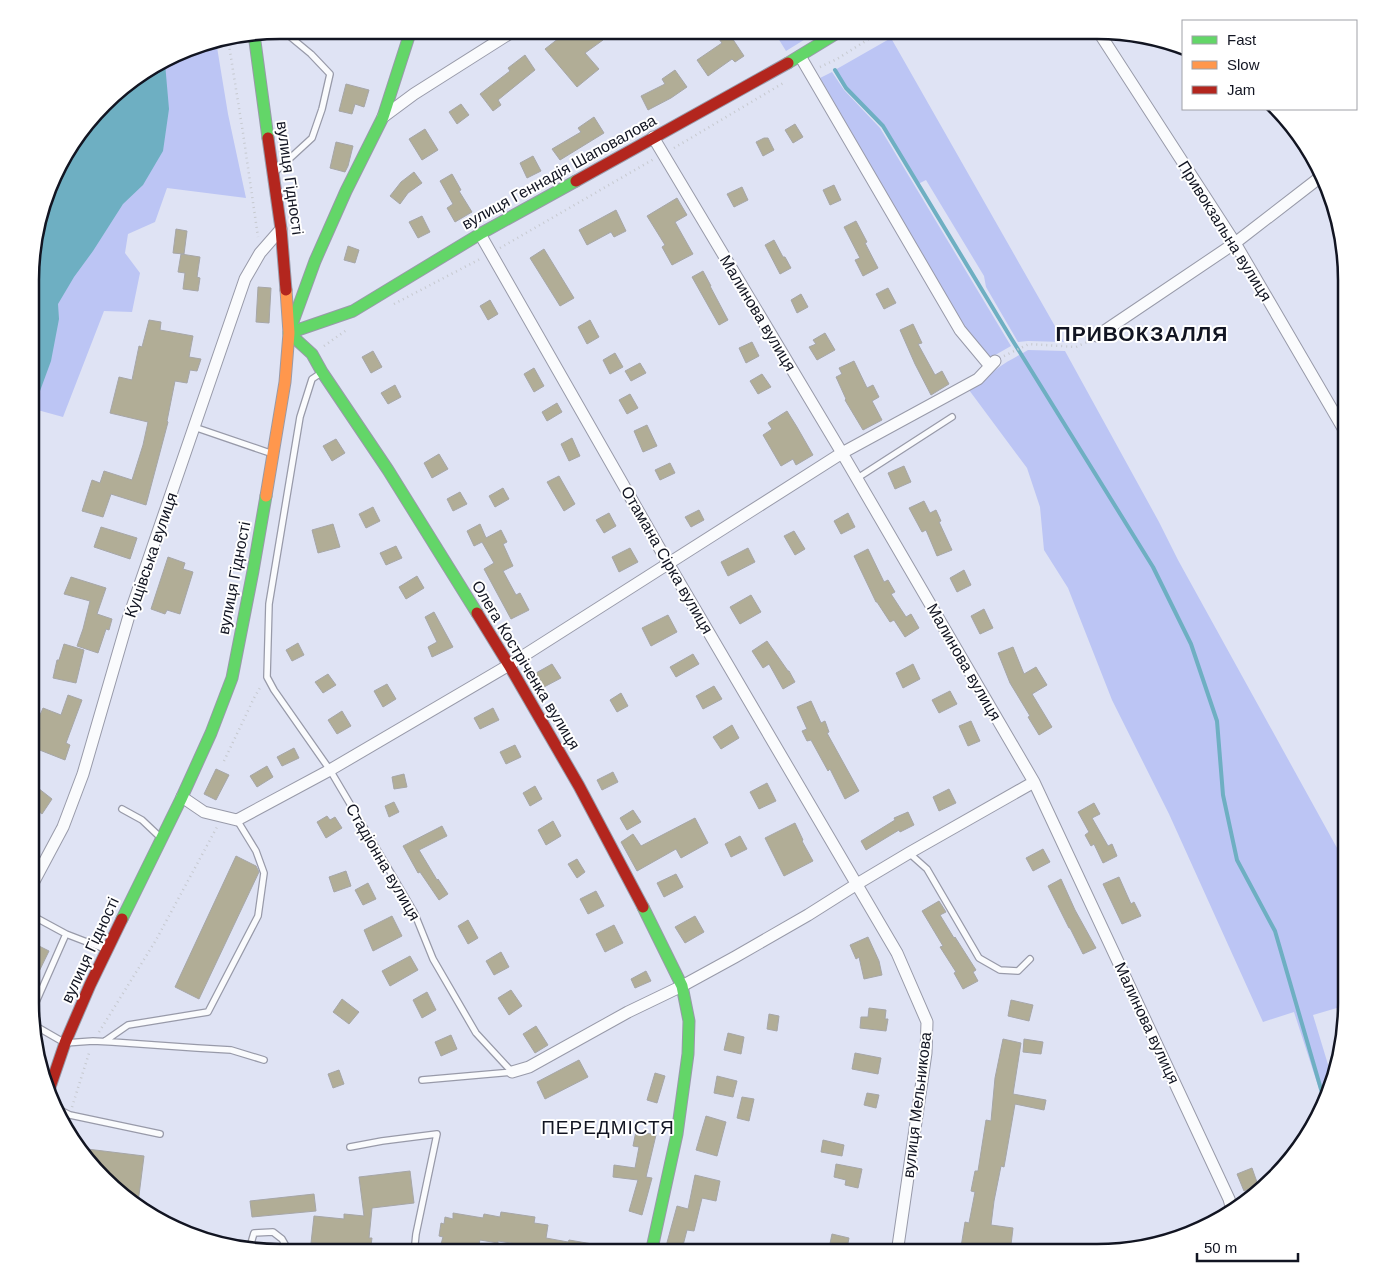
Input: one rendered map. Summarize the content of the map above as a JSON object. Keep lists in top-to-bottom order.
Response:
{
  "streets": {
    "street": [
      "вулиця Геннадія Шаповалова",
      "вулиця Гідності",
      "Привокзальна вулиця",
      "Малинова вулиця",
      "Кущівська вулиця",
      "Отамана Сірка вулиця",
      "Олега Костріченка вулиця",
      "вулиця Мельникова"
    ],
    "lane": ["Стадіонна вулиця"]
  },
  "crossings": [
    ["вулиця Геннадія Шаповалова", "вулиця Гідності"],
    ["вулиця Геннадія Шаповалова", "Малинова вулиця"],
    ["вулиця Геннадія Шаповалова", "Отамана Сірка вулиця"],
    ["вулиця Геннадія Шаповалова", "Олега Костріченка вулиця"],
    ["вулиця Гідності", "Кущівська вулиця"],
    ["вулиця Гідності", "Олега Костріченка вулиця"],
    ["Отамана Сірка вулиця", "вулиця Мельникова"]
  ],
  "districts": ["ПРИВОКЗАЛЛЯ", "ПЕРЕДМІСТЯ"],
  "legend": ["Fast", "Slow", "Jam"],
  "scale_bar": "50 m"
}
